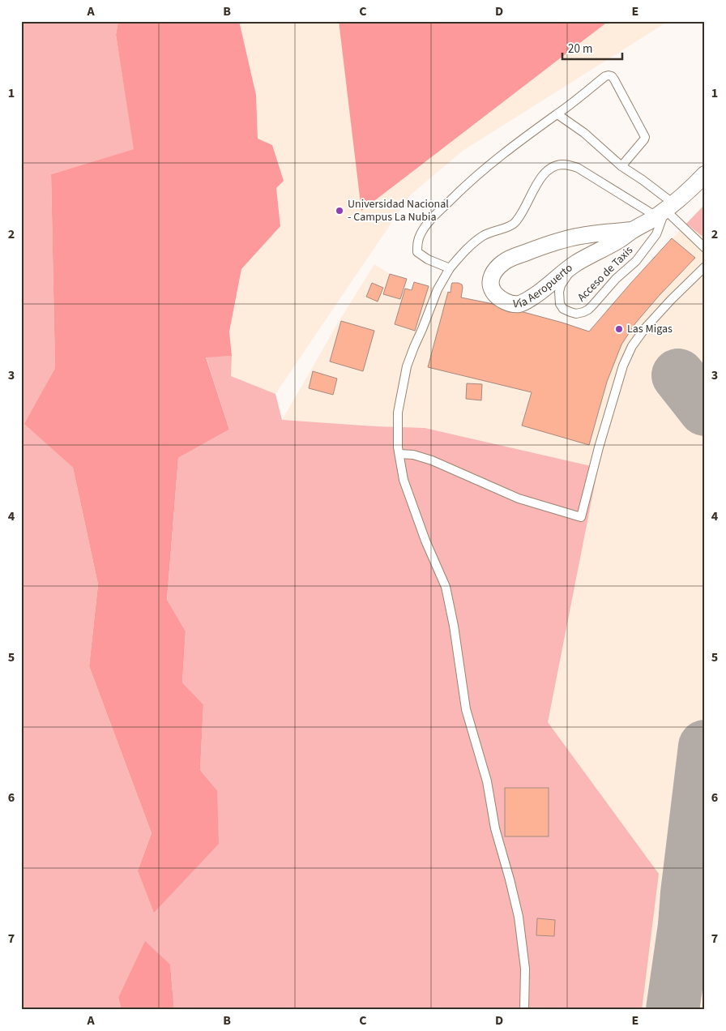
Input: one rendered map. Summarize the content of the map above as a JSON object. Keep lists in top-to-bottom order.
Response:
{
  "streets": {
    "street": ["Vía Aeropuerto"],
    "lane": ["Acceso de Taxis"]
  },
  "crossings": [
    ["Acceso de Taxis", "Vía Aeropuerto"]
  ],
  "places": ["Universidad Nacional - Campus La Nubia", "Las Migas"],
  "scale_bar": "20 m",
  "grid": {
    "columns": [
      "A",
      "B",
      "C",
      "D",
      "E"
    ],
    "rows": [
      "1",
      "2",
      "3",
      "4",
      "5",
      "6",
      "7"
    ]
  }
}
